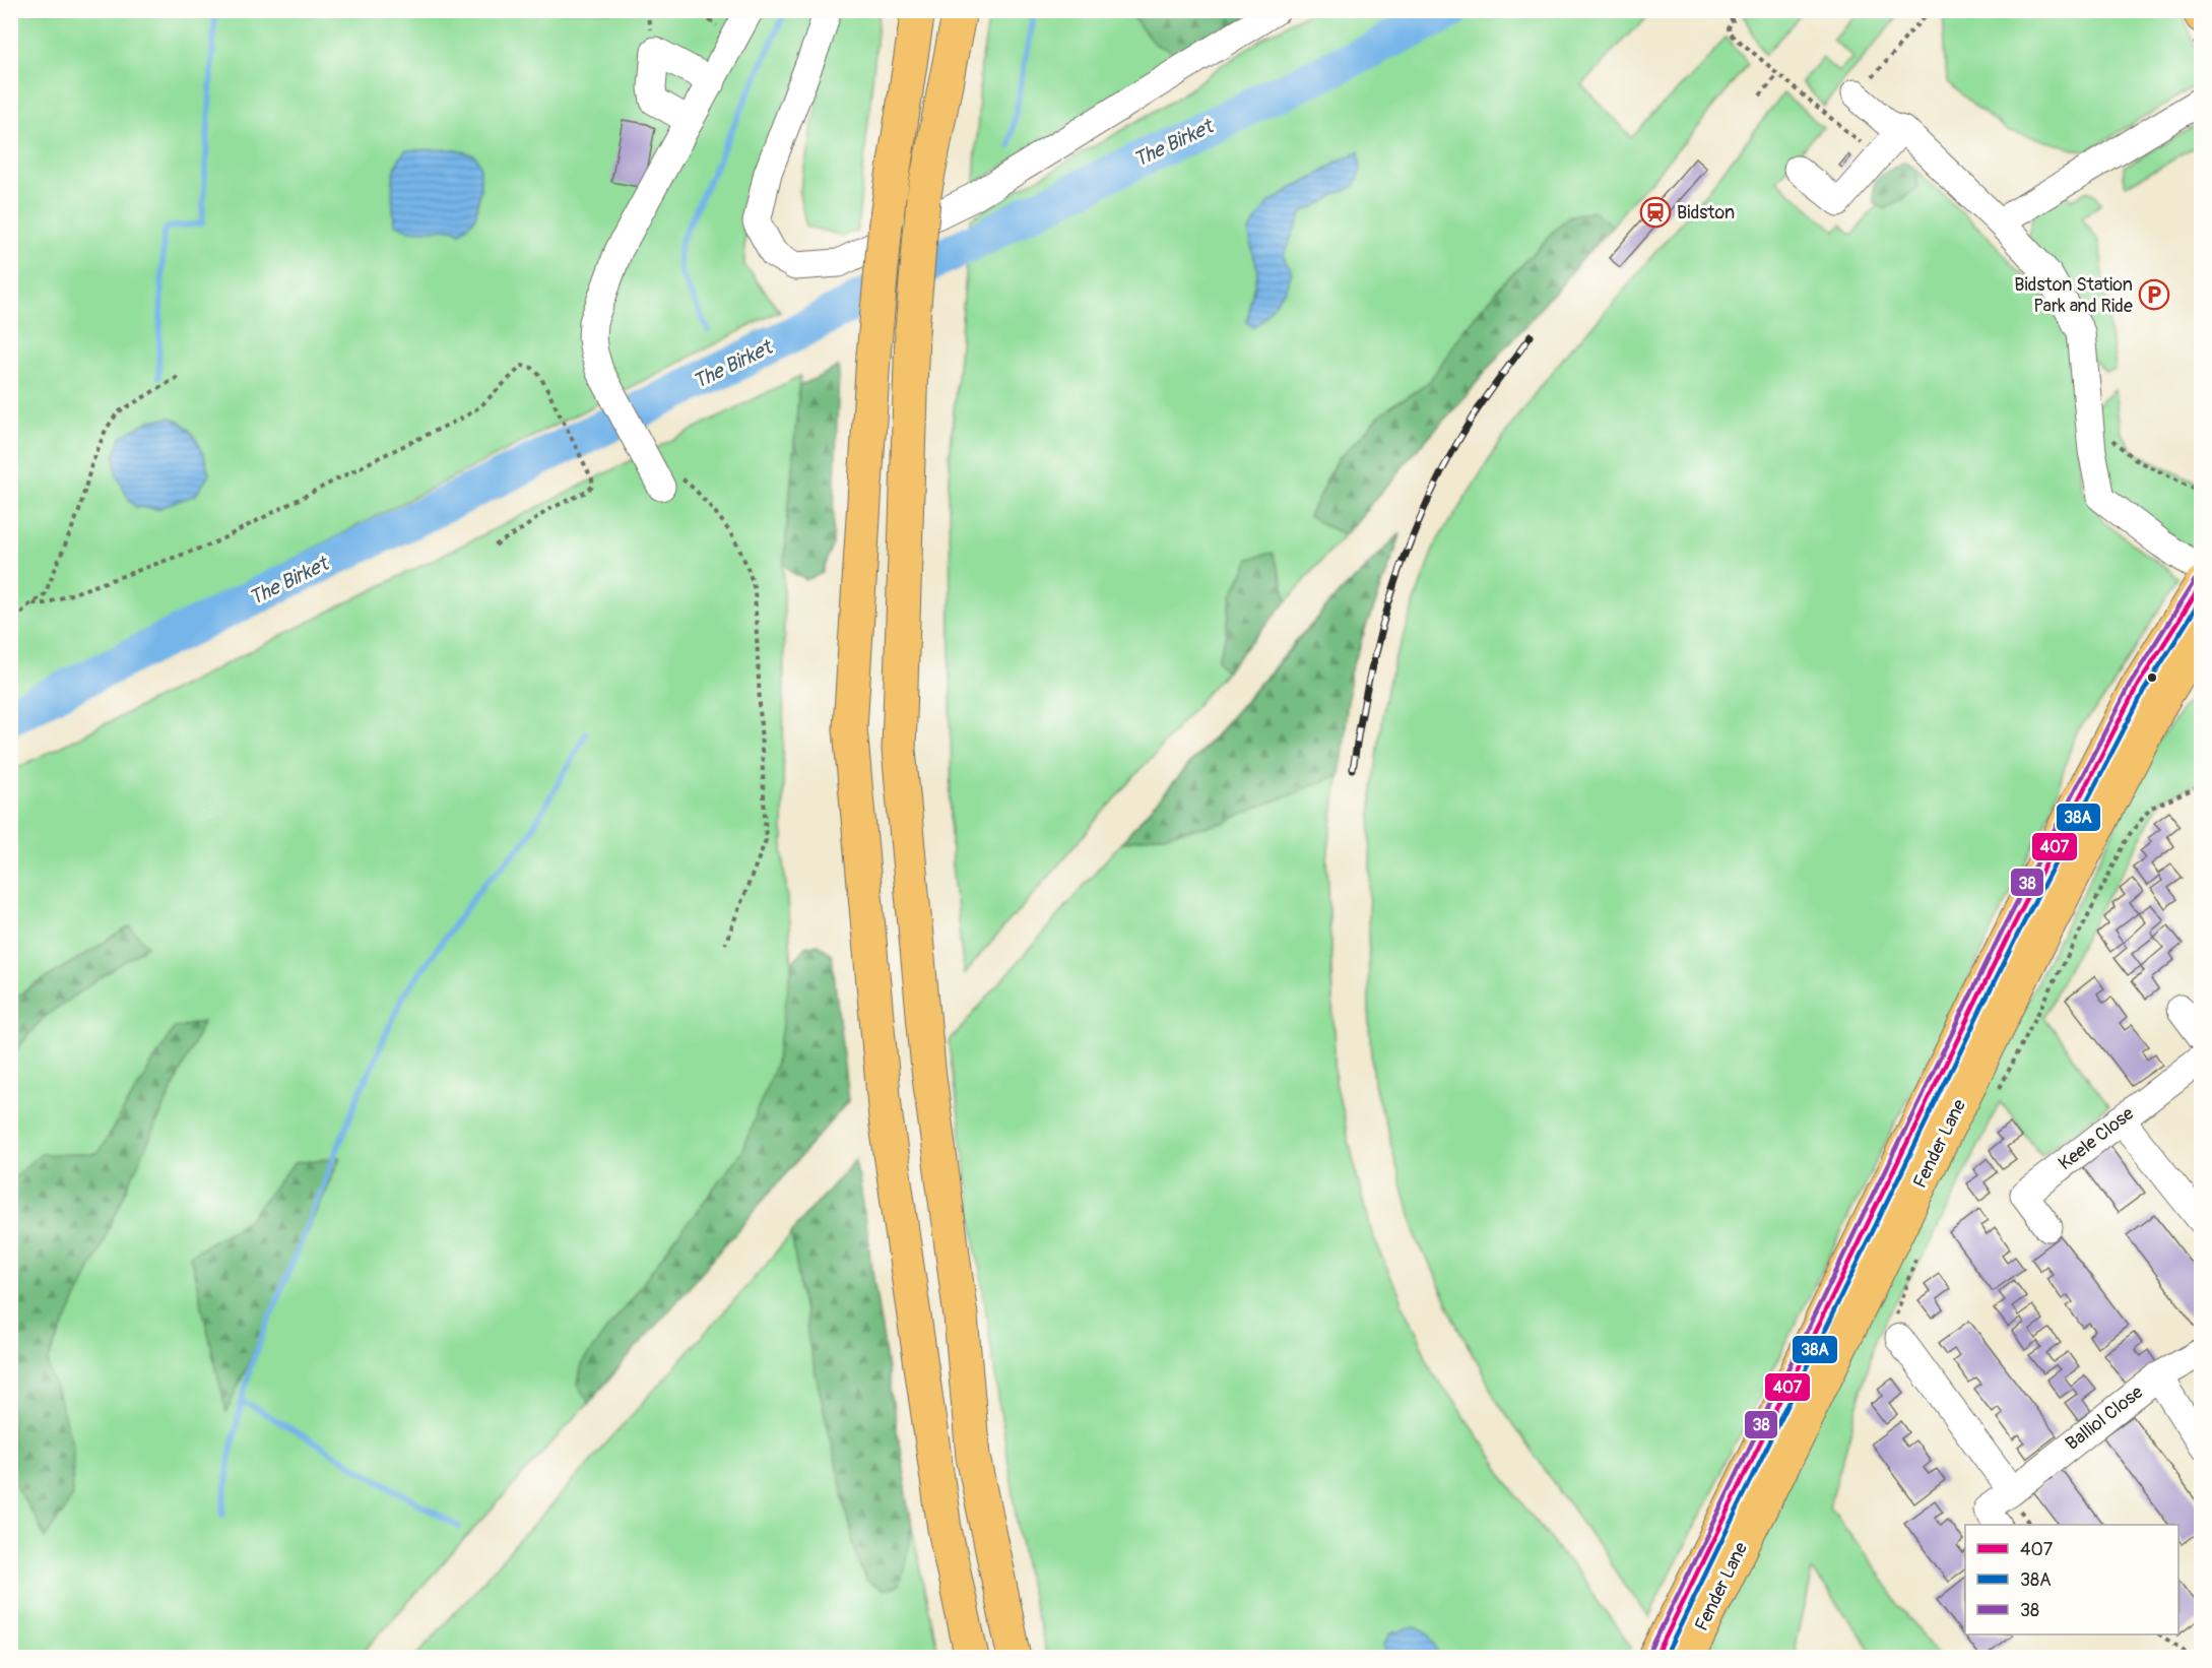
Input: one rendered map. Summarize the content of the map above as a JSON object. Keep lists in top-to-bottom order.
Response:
{
  "streets": {
    "main road": ["Fender Lane"],
    "street": ["Keele Close", "Balliol Close"]
  },
  "water": ["The Birket"],
  "places": {
    "station": ["Bidston"],
    "parking": ["Bidston Station Park and Ride"]
  },
  "lines": ["transit line 38", "transit line 407", "transit line 38A"],
  "legend": ["407", "38A", "38"]
}
